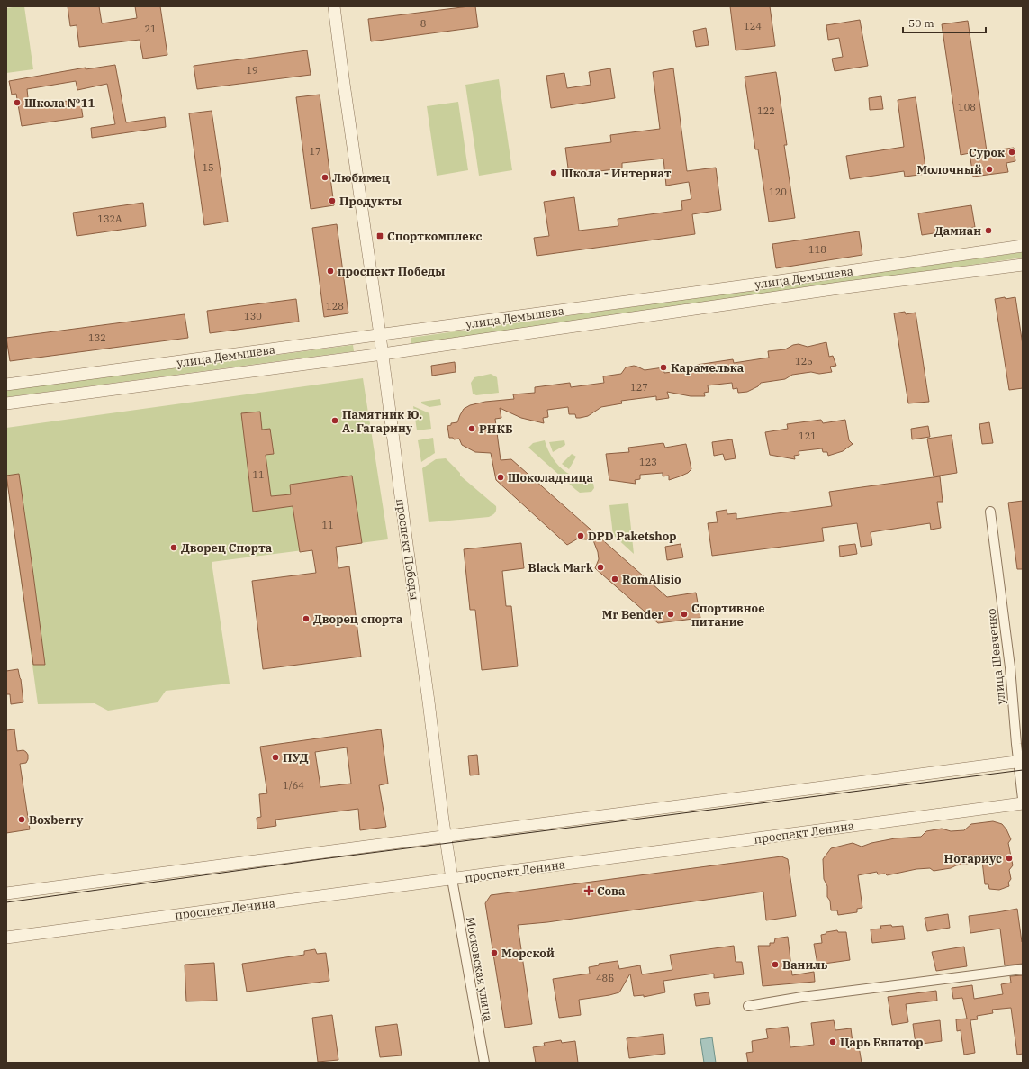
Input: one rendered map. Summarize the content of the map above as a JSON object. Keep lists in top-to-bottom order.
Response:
{
  "streets": {
    "street": [
      "улица Демышева",
      "проспект Победы",
      "улица Шевченко",
      "проспект Ленина",
      "Московская улица"
    ]
  },
  "crossings": [
    ["улица Демышева", "проспект Победы"],
    ["проспект Победы", "проспект Ленина"],
    ["проспект Победы", "Московская улица"],
    ["проспект Ленина", "Московская улица"]
  ],
  "places": {
    "other": [
      "Школа №11",
      "Сурок",
      "Молочный",
      "Школа - Интернат",
      "Любимец",
      "Продукты",
      "Дамиан",
      "проспект Победы",
      "Карамелька",
      "Памятник Ю. А. Гагарину",
      "РНКБ",
      "Шоколадница",
      "DPD Paketshop",
      "Дворец Спорта",
      "Black Mark",
      "RomAlisio",
      "Mr Bender",
      "Спортивное питание",
      "Дворец спорта",
      "ПУД",
      "Boxberry",
      "Нотариус",
      "Морской",
      "Ваниль",
      "Царь Евпатор"
    ],
    "transit": ["Спорткомплекс"],
    "health": ["Сова"]
  },
  "house_numbers": [
    "8",
    "124",
    "21",
    "19",
    "108",
    "122",
    "17",
    "15",
    "120",
    "132А",
    "118",
    "128",
    "130",
    "132",
    "125",
    "127",
    "121",
    "123",
    "11",
    "11",
    "1/64",
    "48Б"
  ],
  "scale_bar": "50 m"
}
